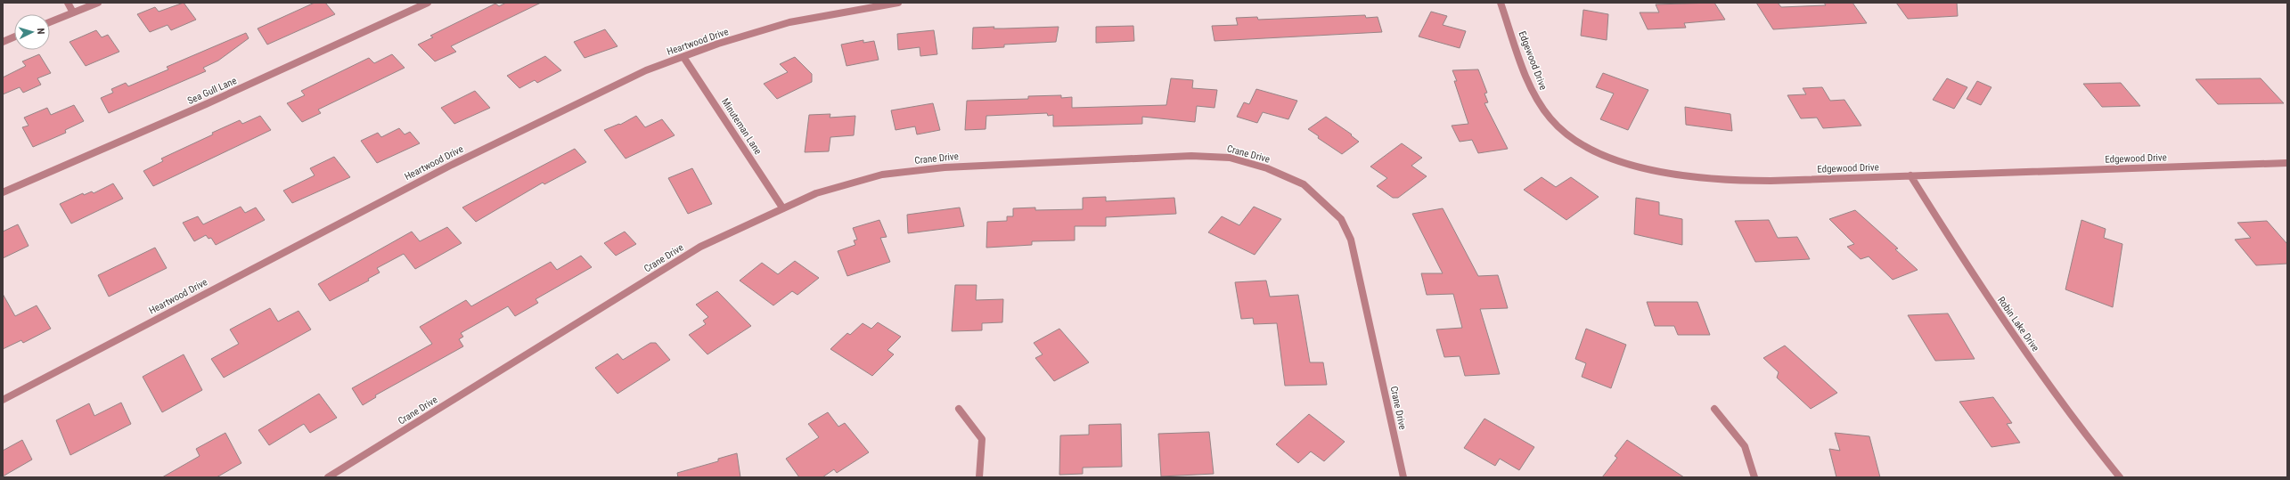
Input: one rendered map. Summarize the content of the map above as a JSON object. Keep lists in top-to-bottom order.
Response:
{
  "streets": {
    "street": [
      "Heartwood Drive",
      "Edgewood Drive",
      "Sea Gull Lane",
      "Minuteman Lane",
      "Crane Drive",
      "Robin Lake Drive"
    ]
  },
  "crossings": [
    ["Heartwood Drive", "Minuteman Lane"],
    ["Edgewood Drive", "Robin Lake Drive"],
    ["Minuteman Lane", "Crane Drive"]
  ],
  "north": "right"
}
